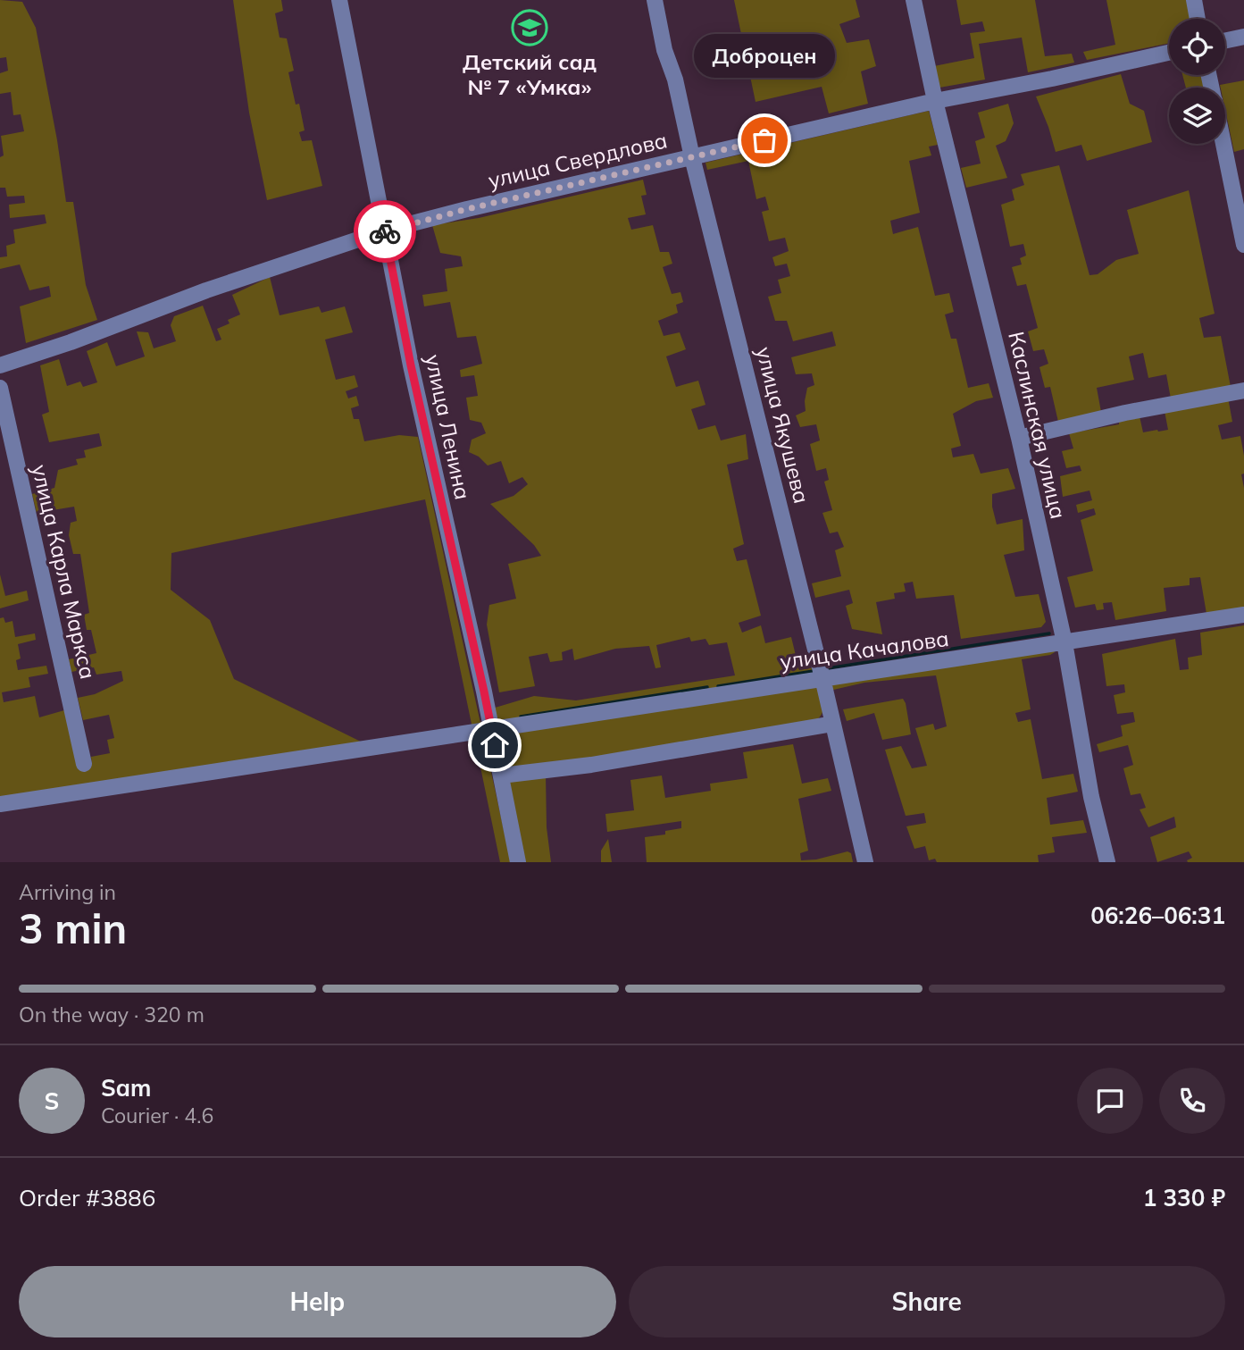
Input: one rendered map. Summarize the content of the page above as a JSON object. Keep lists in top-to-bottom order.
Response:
{
  "streets": {
    "street": [
      "улица Свердлова",
      "улица Якушева",
      "Каслинская улица",
      "улица Ленина",
      "улица Карла Маркса",
      "улица Качалова"
    ]
  },
  "crossings": [
    ["улица Свердлова", "улица Якушева"],
    ["улица Свердлова", "Каслинская улица"],
    ["улица Свердлова", "улица Ленина"],
    ["улица Якушева", "улица Качалова"],
    ["Каслинская улица", "улица Качалова"],
    ["улица Ленина", "улица Качалова"]
  ],
  "places": {
    "school or university": ["Детский сад № 7 «Умка»"],
    "other": ["Доброцен"]
  },
  "page": {
    "bubble": "Доброцен",
    "heading": ["3 min", "Arriving in", "06:26–06:31"],
    "panel": [
      "Sam",
      "Courier · 4.6",
      "Order #3886",
      "1 330 ₽"
    ],
    "bar": "On the way · 320 m",
    "round": "S",
    "buttons": ["Help", "Share"]
  }
}
